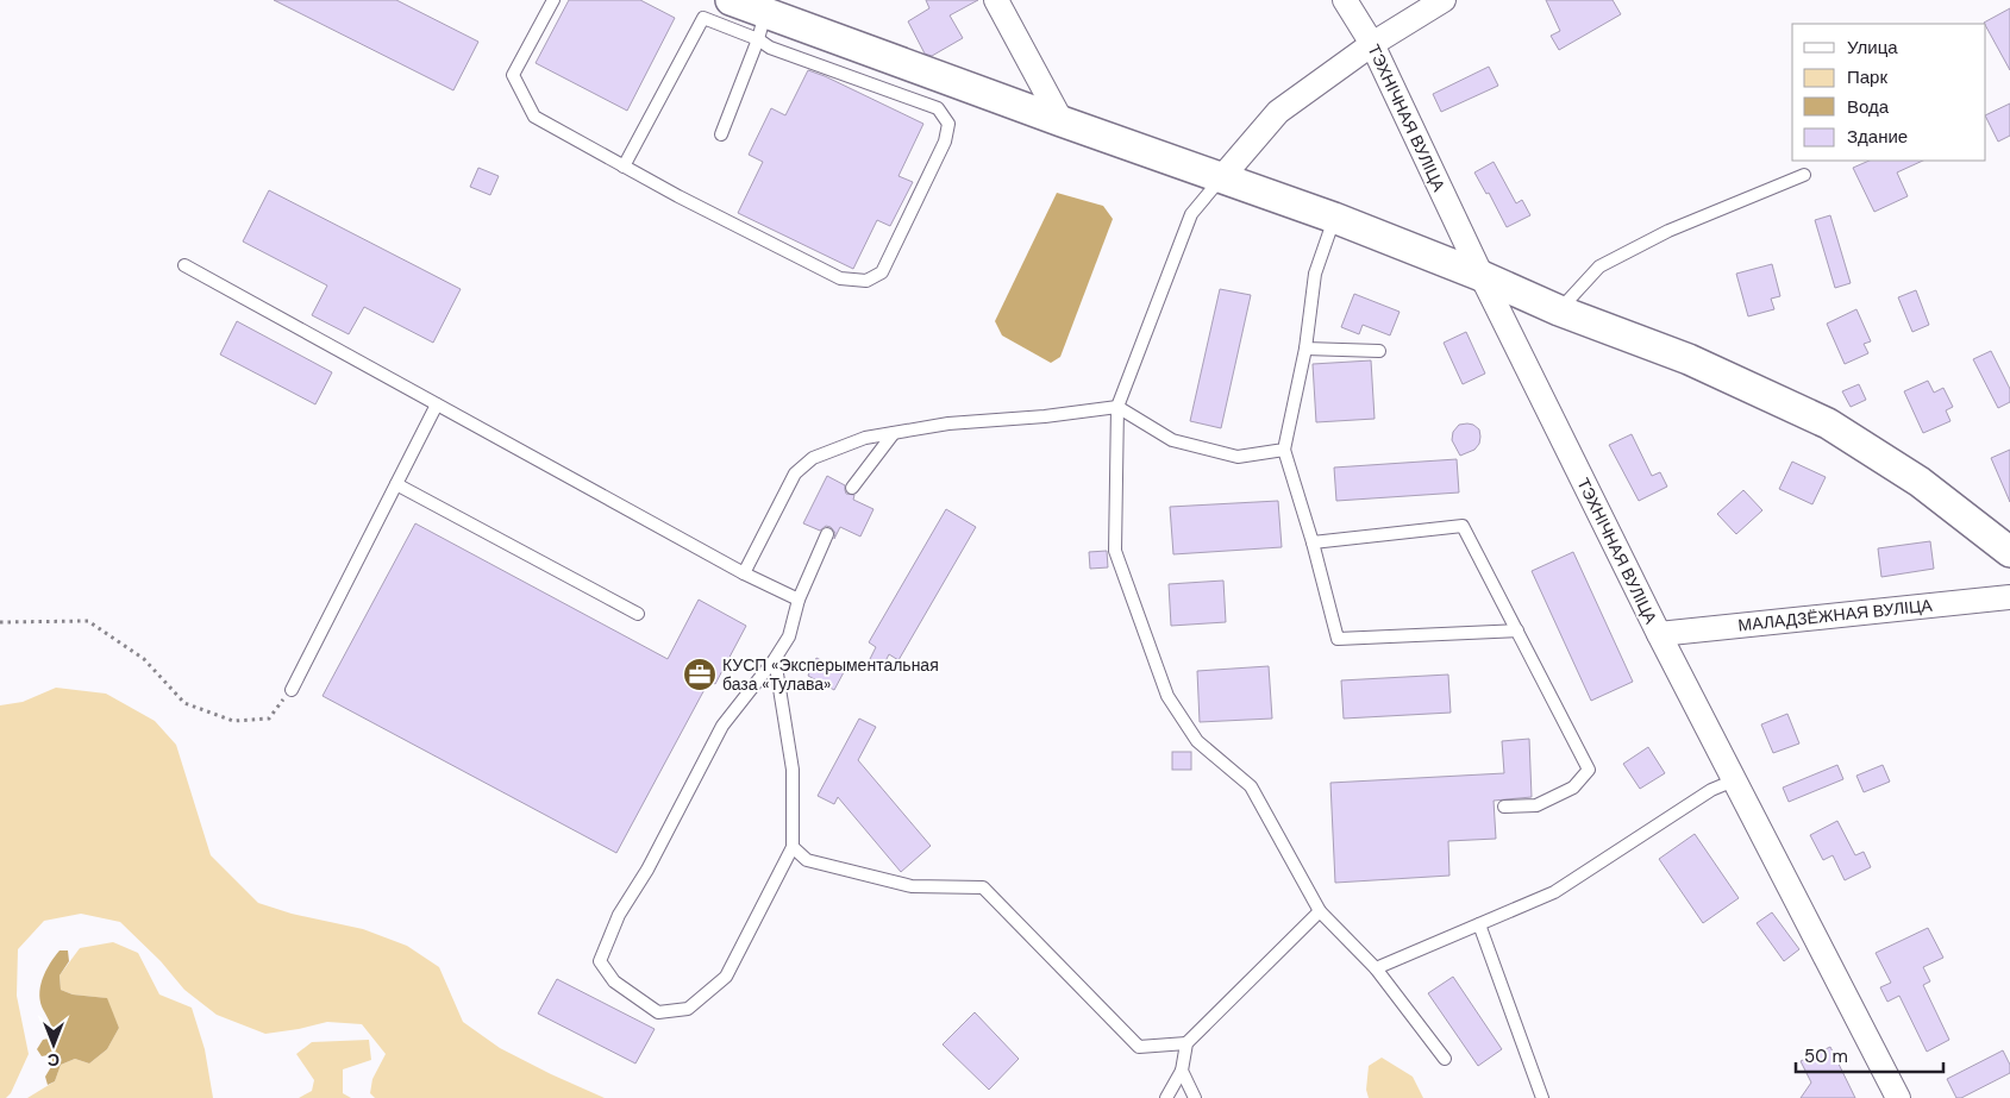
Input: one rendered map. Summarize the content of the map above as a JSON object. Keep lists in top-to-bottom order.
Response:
{
  "streets": {
    "street": ["ТЭХНІЧНАЯ ВУЛІЦА", "МАЛАДЗЁЖНАЯ ВУЛІЦА"]
  },
  "crossings": [
    ["ТЭХНІЧНАЯ ВУЛІЦА", "МАЛАДЗЁЖНАЯ ВУЛІЦА"]
  ],
  "places": {
    "office": ["КУСП «Эксперыментальная база «Тулава»"]
  },
  "legend": [
    "Улица",
    "Парк",
    "Вода",
    "Здание"
  ],
  "scale_bar": "50 m",
  "north": "bottom"
}
